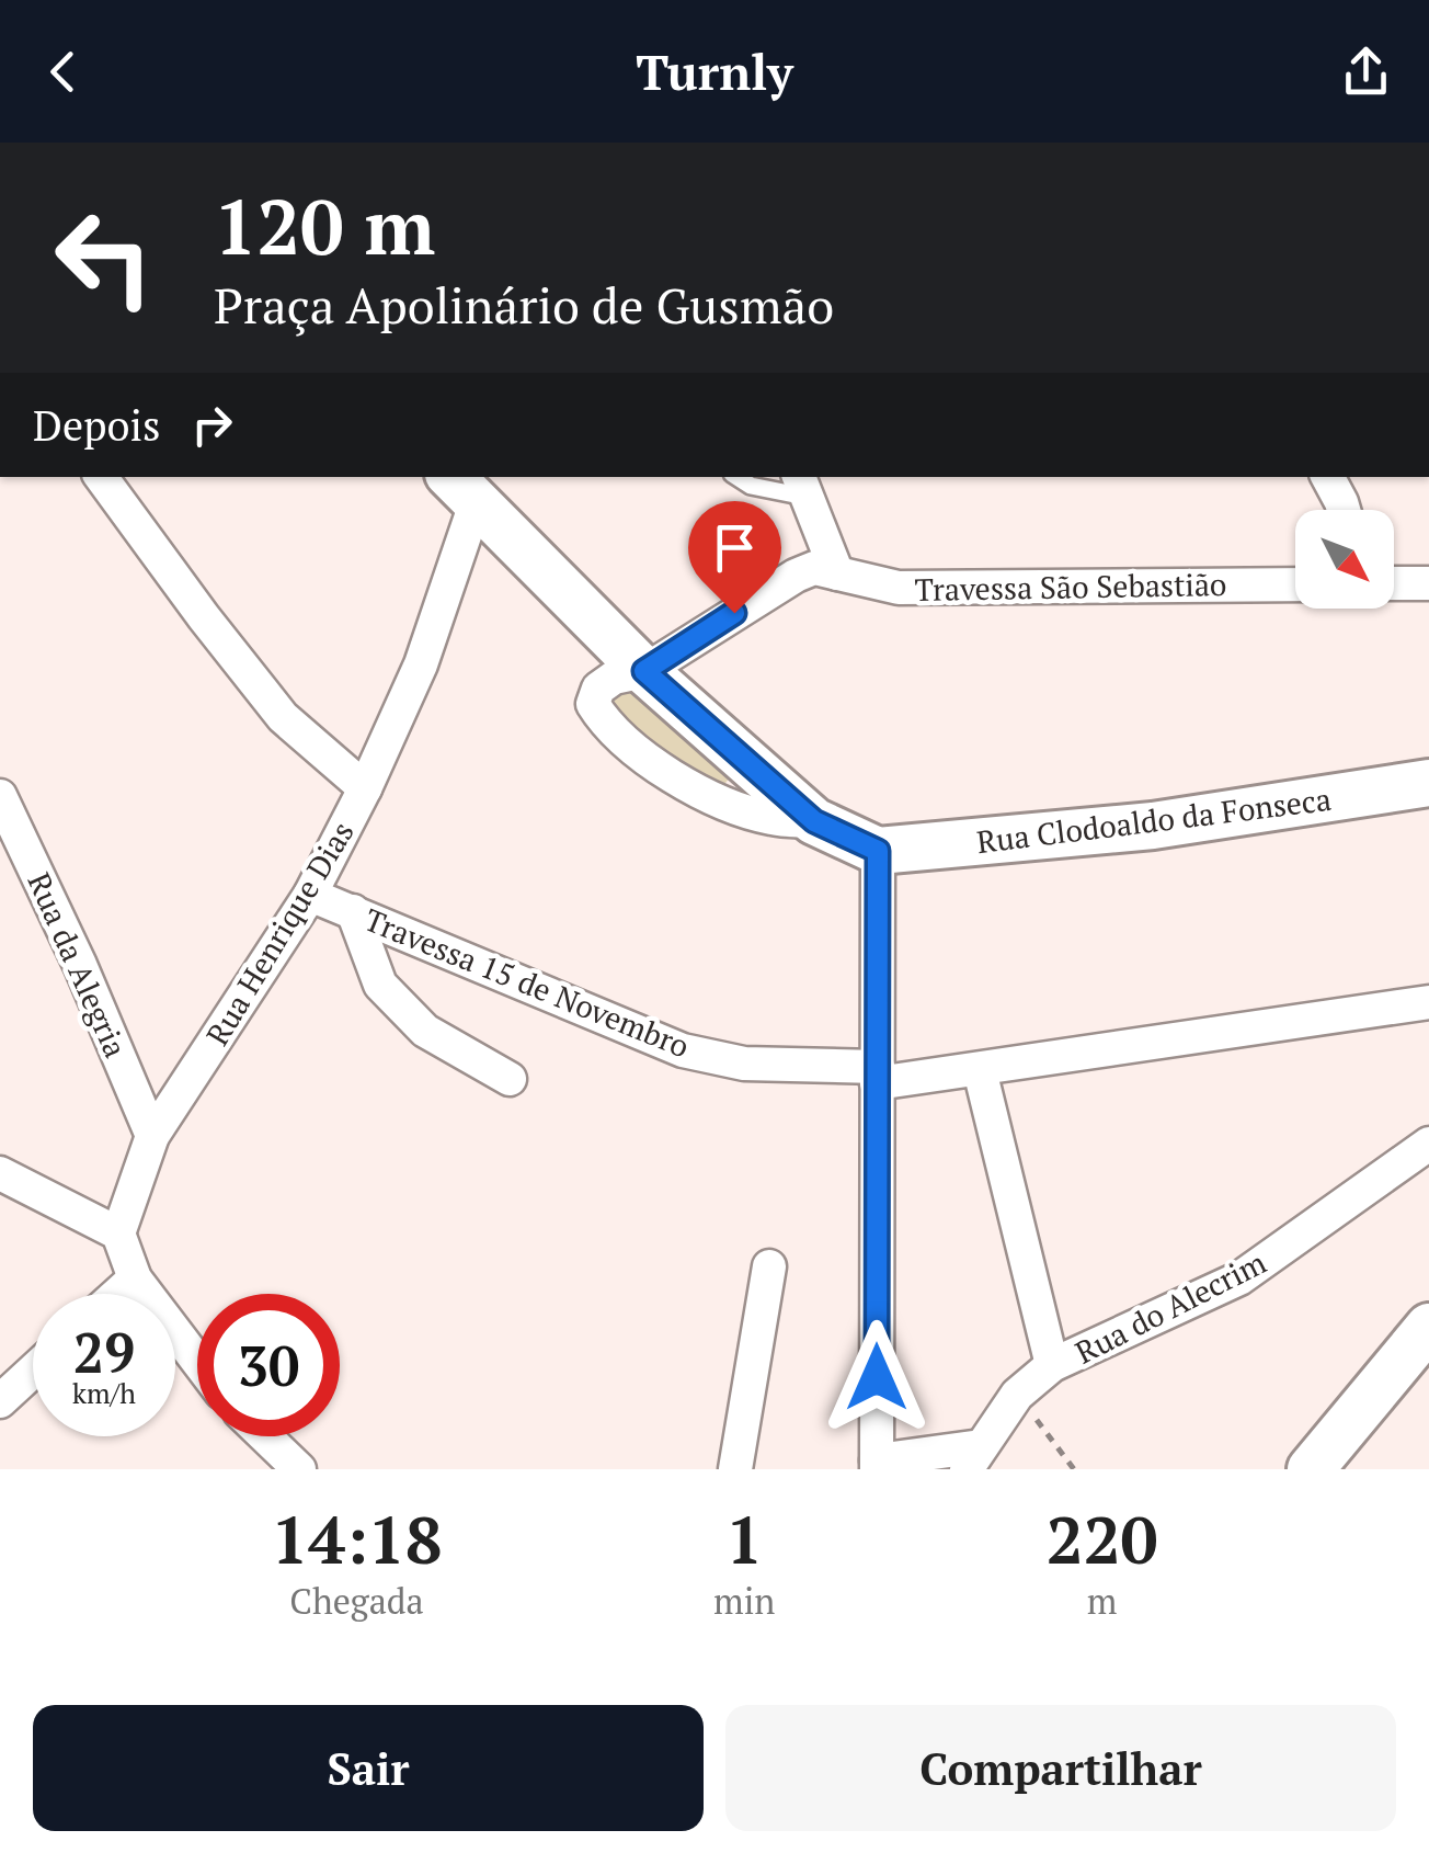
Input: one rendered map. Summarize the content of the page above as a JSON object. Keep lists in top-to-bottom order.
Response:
{
  "streets": {
    "street": [
      "Travessa São Sebastião",
      "Rua Clodoaldo da Fonseca",
      "Rua Henrique Dias",
      "Rua da Alegria",
      "Travessa 15 de Novembro",
      "Rua do Alecrim"
    ]
  },
  "crossings": [
    ["Rua Henrique Dias", "Rua da Alegria"],
    ["Rua Henrique Dias", "Travessa 15 de Novembro"]
  ],
  "north": "bottom right",
  "page": {
    "header": "Turnly",
    "turn": ["120 m", "Praça Apolinário de Gusmão"],
    "then": "Depois",
    "speed": "29 km/h",
    "limit": "30",
    "eta": [
      "14:18",
      "Chegada",
      "1",
      "min",
      "220",
      "m"
    ],
    "buttons": ["Sair", "Compartilhar"]
  }
}
